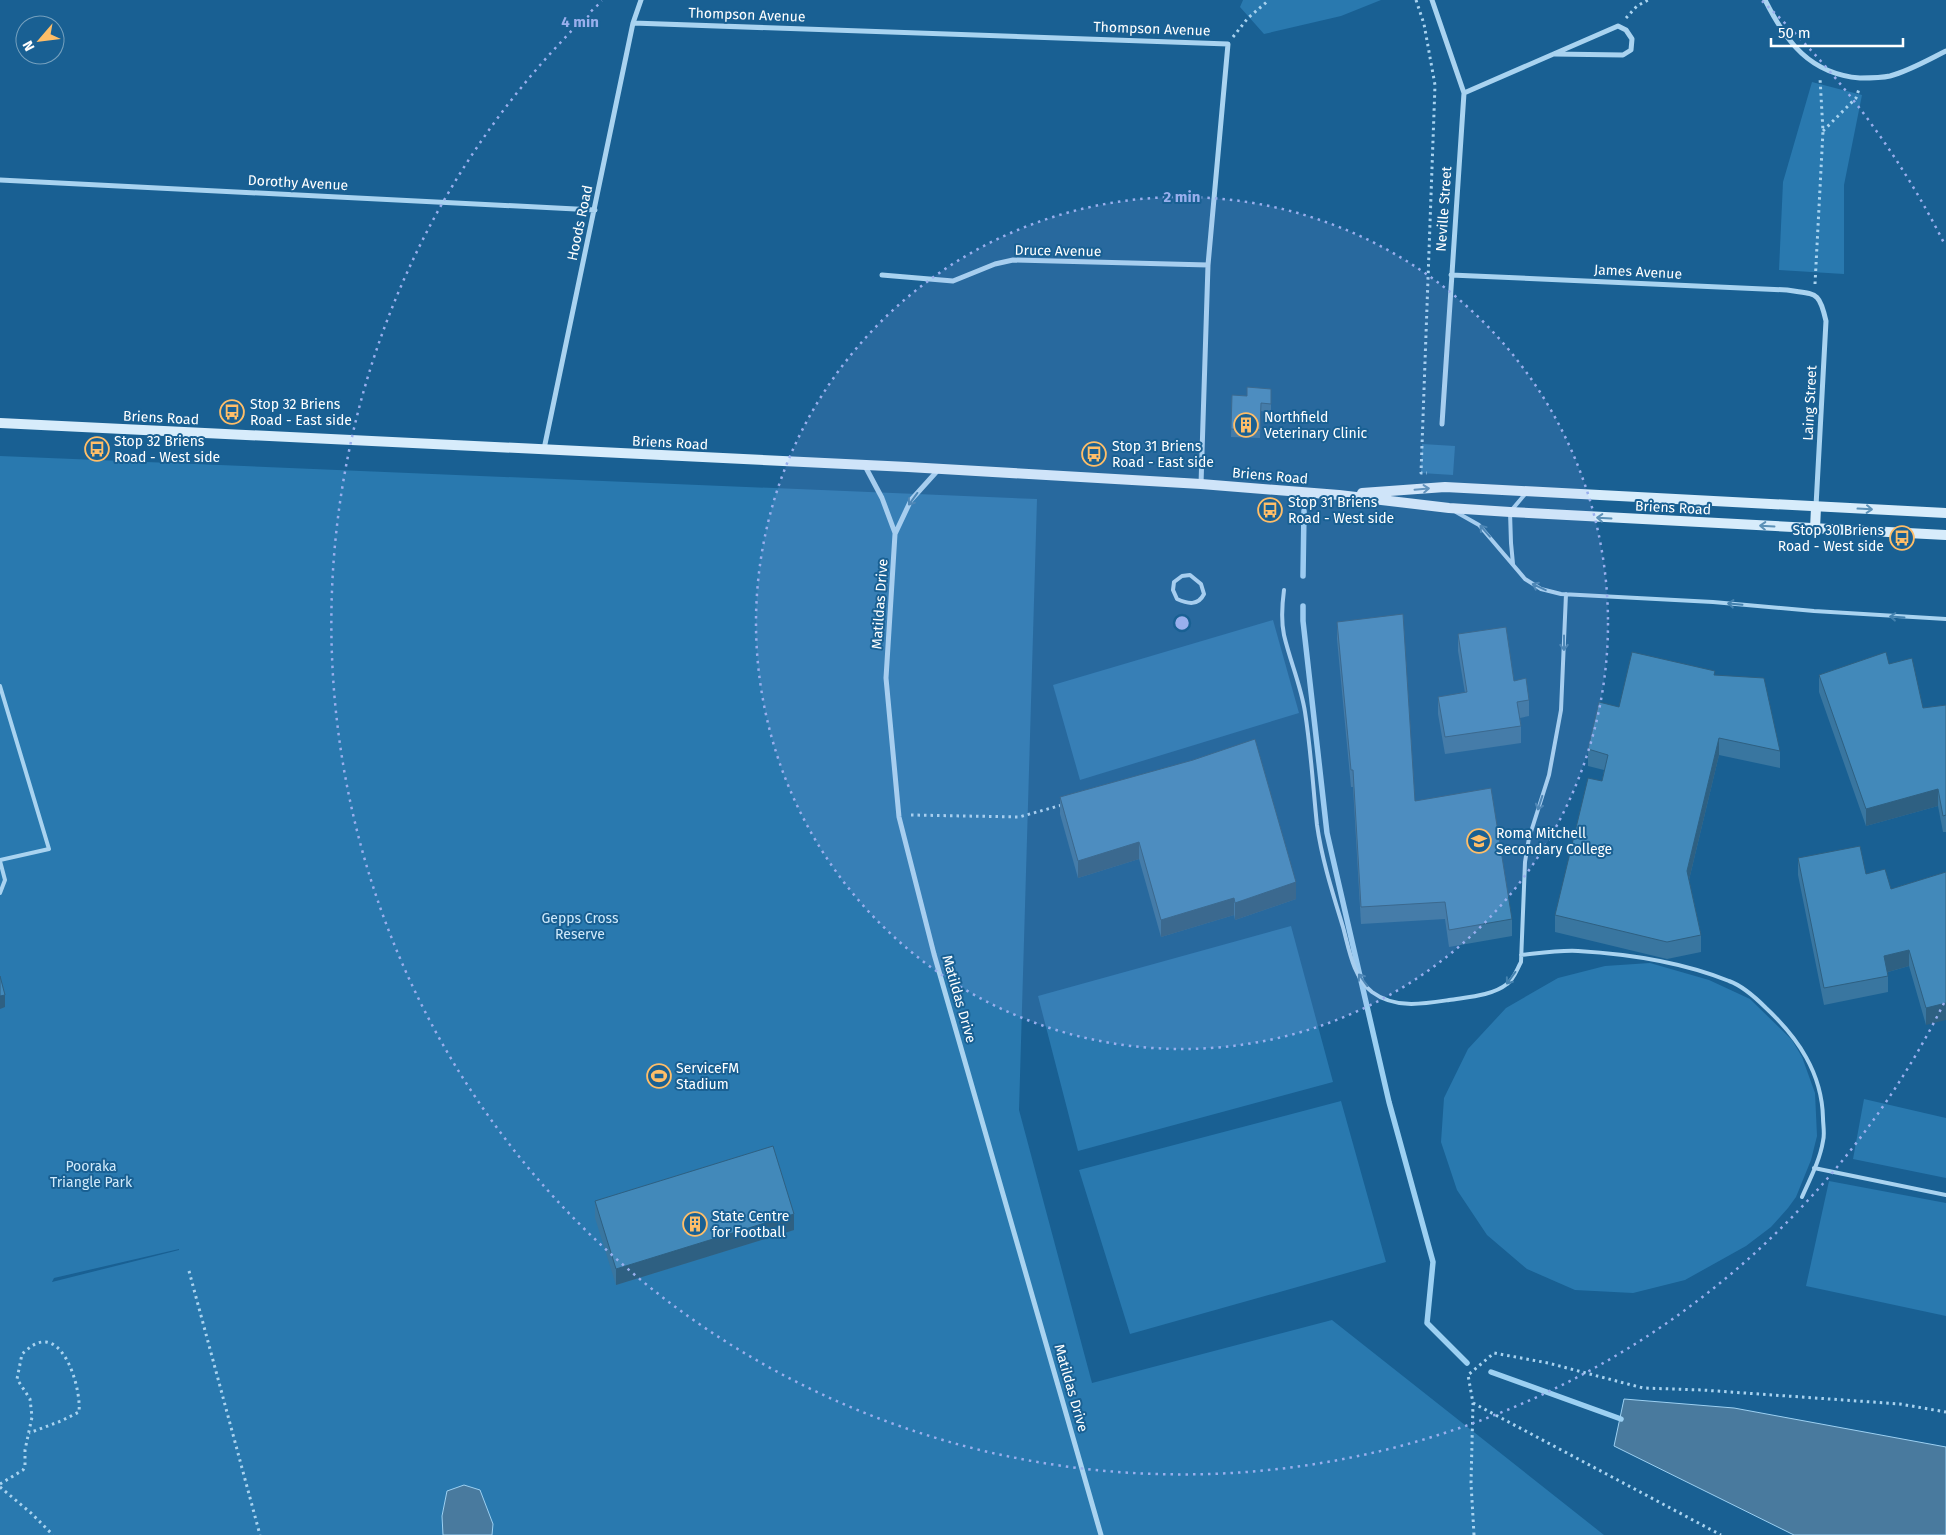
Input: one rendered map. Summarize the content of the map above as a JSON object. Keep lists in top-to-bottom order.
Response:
{
  "streets": {
    "main road": ["Briens Road"],
    "street": [
      "Thompson Avenue",
      "Dorothy Avenue",
      "Neville Street",
      "Hoods Road",
      "Druce Avenue",
      "James Avenue",
      "Laing Street",
      "Matildas Drive"
    ]
  },
  "crossings": [
    ["Thompson Avenue", "Hoods Road"],
    ["Thompson Avenue", "Druce Avenue"],
    ["Thompson Avenue", "Briens Road"],
    ["Dorothy Avenue", "Hoods Road"],
    ["Neville Street", "James Avenue"],
    ["Hoods Road", "Briens Road"],
    ["James Avenue", "Laing Street"],
    ["Laing Street", "Briens Road"],
    ["Briens Road", "Matildas Drive"]
  ],
  "parks": ["Gepps Cross Reserve", "Pooraka Triangle Park"],
  "places": {
    "bus stop": [
      "Stop 32 Briens Road - East side",
      "Stop 32 Briens Road - West side",
      "Stop 31 Briens Road - East side",
      "Stop 31 Briens Road - West side",
      "Stop 30 Briens Road - West side"
    ],
    "building": ["Northfield Veterinary Clinic", "State Centre for Football"],
    "school or university": ["Roma Mitchell Secondary College"],
    "sports": ["ServiceFM Stadium"]
  },
  "scale_bar": "50 m",
  "north": "bottom left",
  "rings": ["4 min", "2 min"]
}
